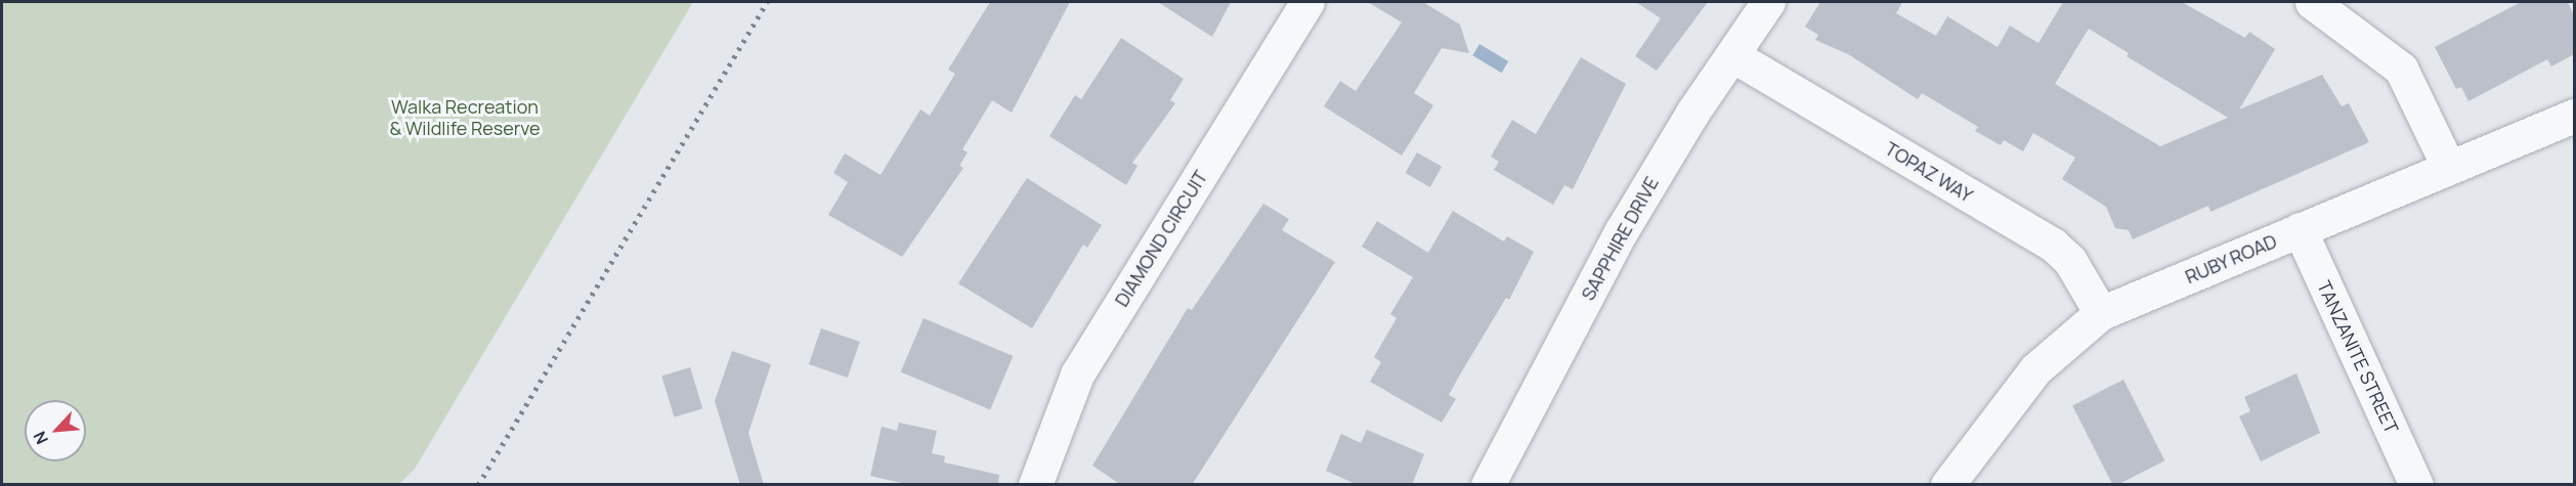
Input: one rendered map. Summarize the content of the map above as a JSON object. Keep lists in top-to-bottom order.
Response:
{
  "streets": {
    "street": [
      "TOPAZ WAY",
      "DIAMOND CIRCUIT",
      "SAPPHIRE DRIVE",
      "RUBY ROAD",
      "TANZANITE STREET"
    ]
  },
  "crossings": [
    ["TOPAZ WAY", "SAPPHIRE DRIVE"],
    ["TOPAZ WAY", "RUBY ROAD"],
    ["RUBY ROAD", "TANZANITE STREET"]
  ],
  "parks": ["Walka Recreation & Wildlife Reserve"],
  "north": "bottom left"
}
